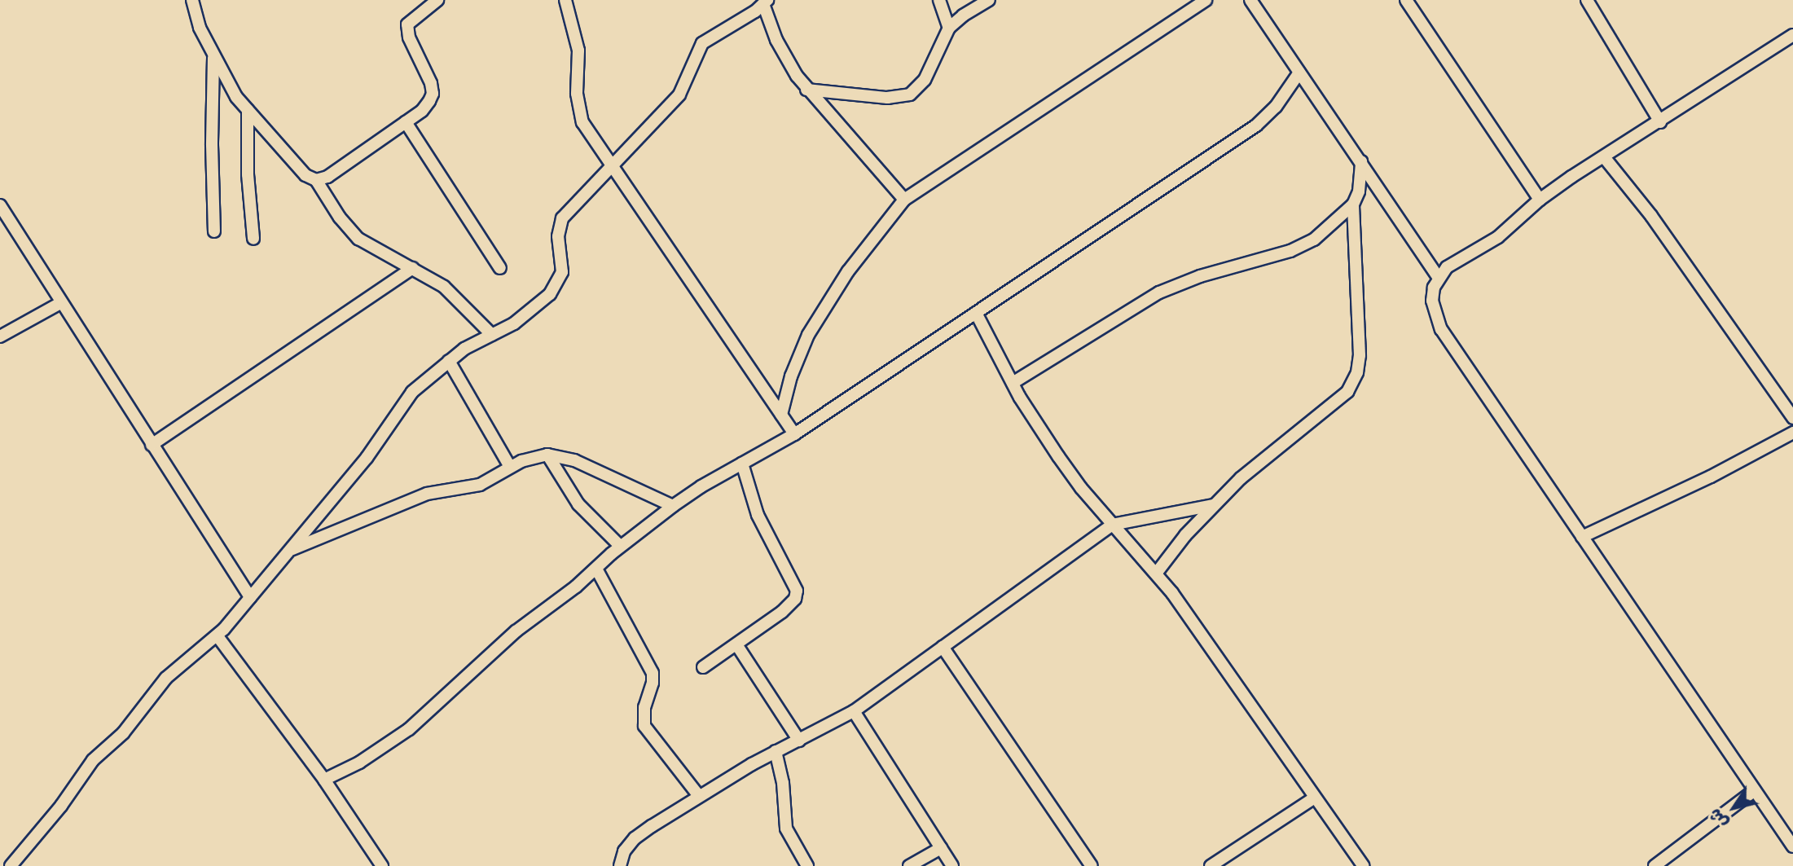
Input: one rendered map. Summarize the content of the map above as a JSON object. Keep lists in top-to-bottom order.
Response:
{
  "north": "bottom left"
}
